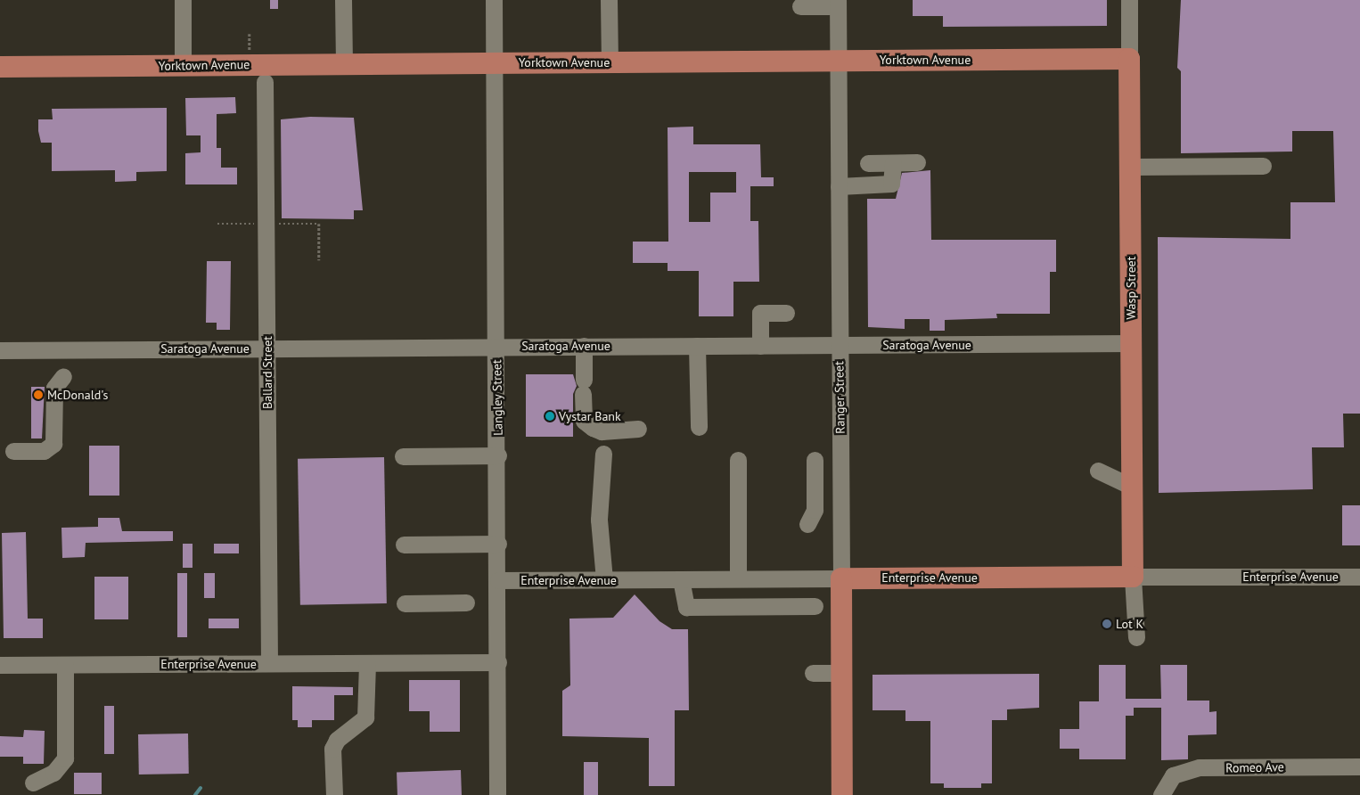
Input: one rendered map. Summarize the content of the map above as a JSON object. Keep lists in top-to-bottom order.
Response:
{
  "streets": {
    "main road": [
      "Yorktown Avenue",
      "Wasp Street",
      "Ranger Street",
      "Enterprise Avenue"
    ],
    "street": [
      "Saratoga Avenue",
      "Ballard Street",
      "Langley Street",
      "Romeo Ave"
    ]
  },
  "crossings": [
    ["Yorktown Avenue", "Wasp Street"],
    ["Yorktown Avenue", "Langley Street"],
    ["Yorktown Avenue", "Ranger Street"],
    ["Wasp Street", "Saratoga Avenue"],
    ["Wasp Street", "Enterprise Avenue"],
    ["Saratoga Avenue", "Ballard Street"],
    ["Saratoga Avenue", "Langley Street"],
    ["Saratoga Avenue", "Ranger Street"],
    ["Ballard Street", "Enterprise Avenue"],
    ["Langley Street", "Enterprise Avenue"],
    ["Ranger Street", "Enterprise Avenue"]
  ],
  "places": ["McDonald's", "Vystar Bank", "Lot K"]
}
